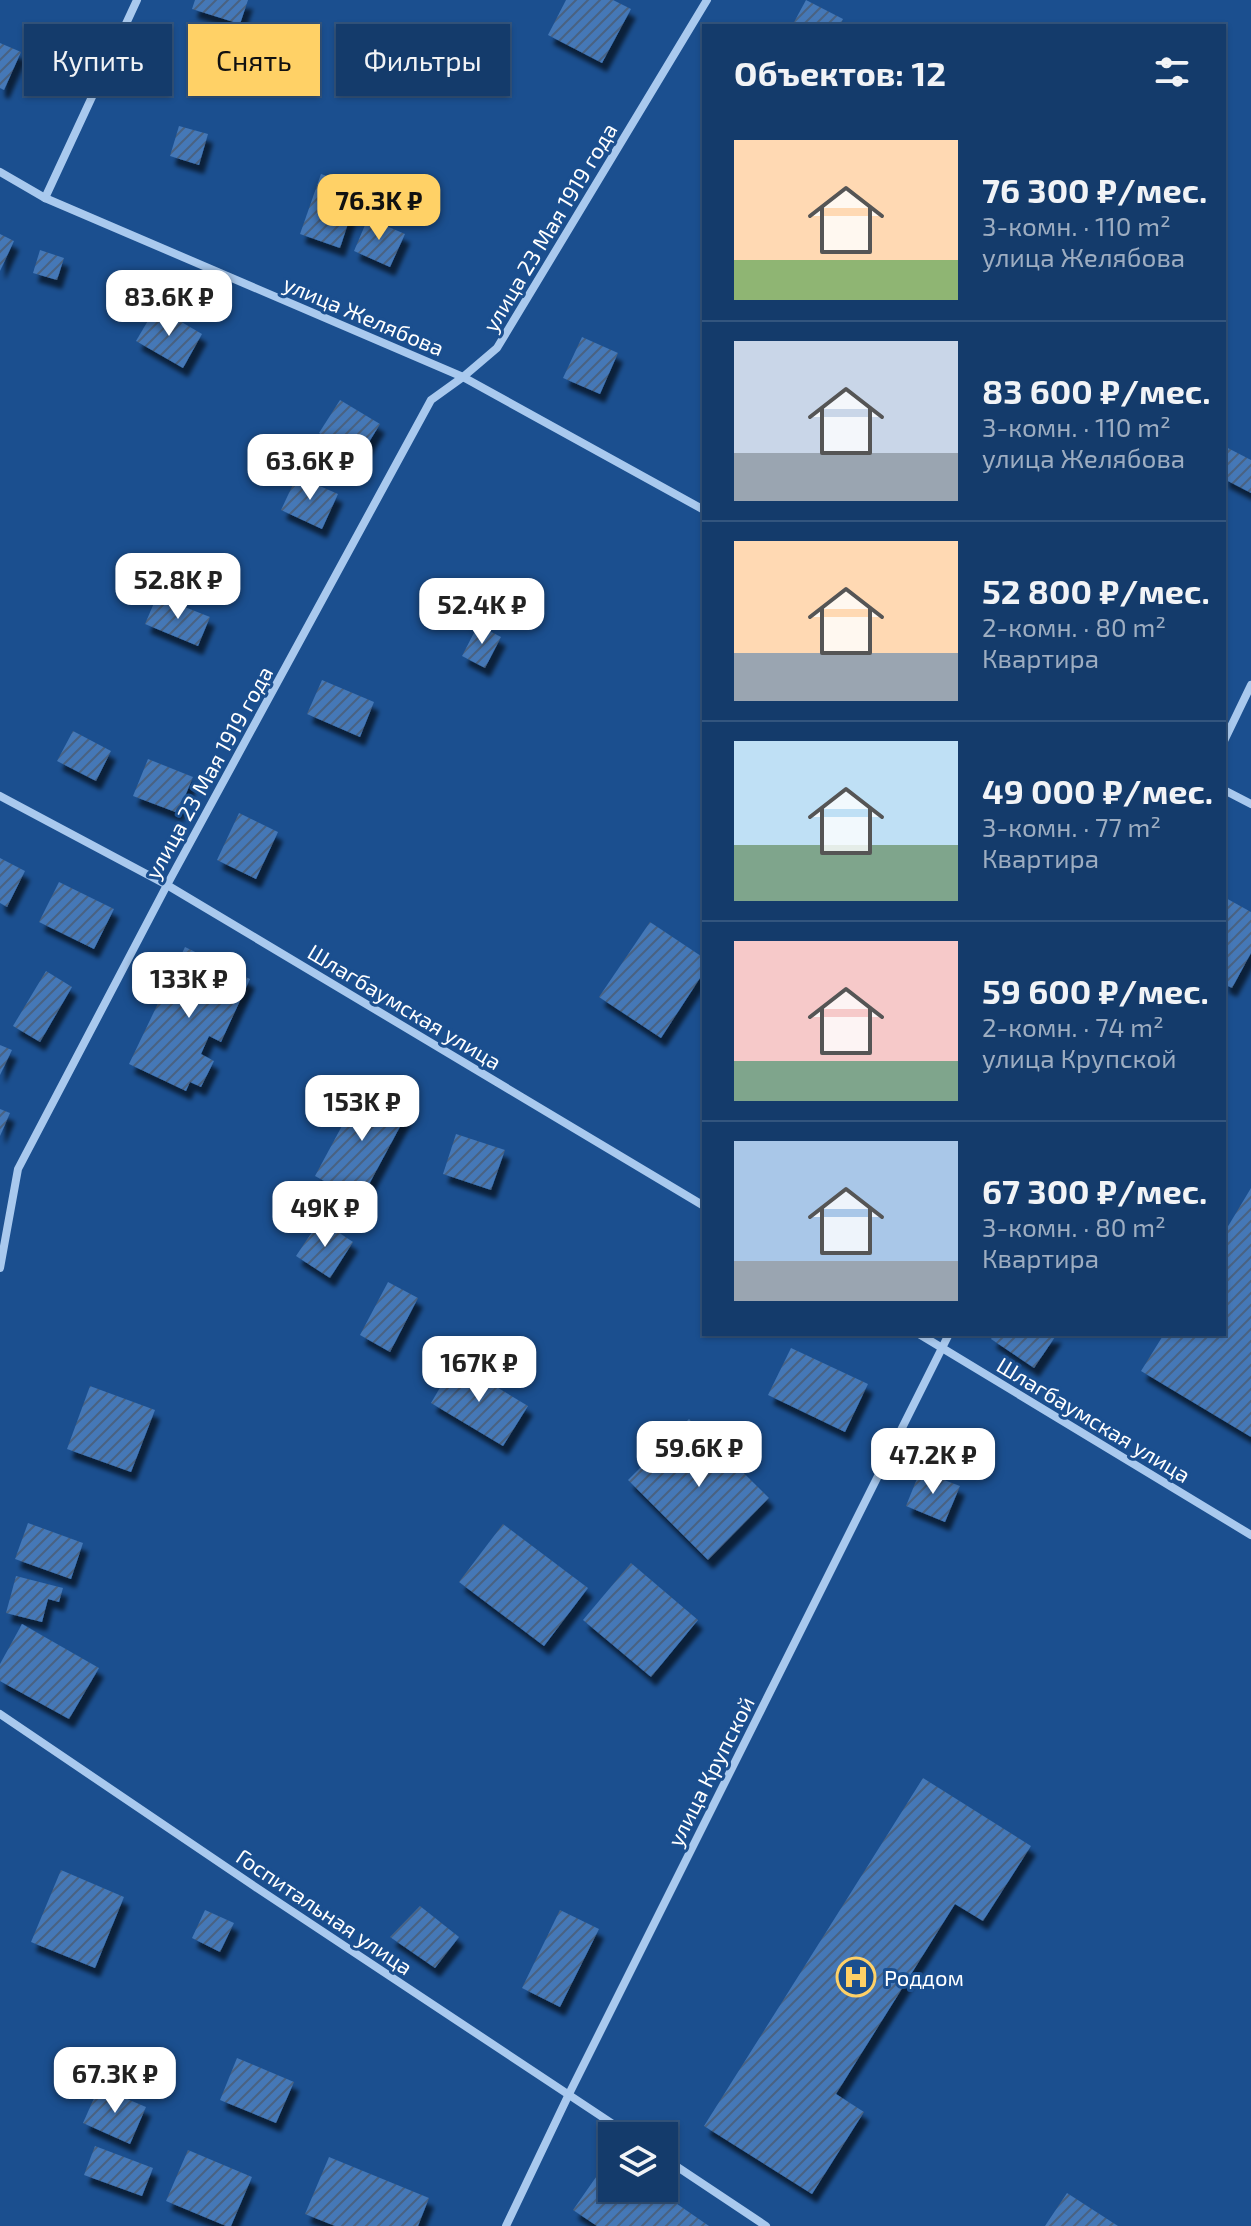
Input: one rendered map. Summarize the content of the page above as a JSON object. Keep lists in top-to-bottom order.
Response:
{
  "streets": {
    "street": [
      "улица 23 Мая 1919 года",
      "улица Желябова",
      "Шлагбаумская улица",
      "улица Крупской",
      "Госпитальная улица"
    ]
  },
  "crossings": [
    ["улица 23 Мая 1919 года", "улица Желябова"],
    ["улица 23 Мая 1919 года", "Шлагбаумская улица"],
    ["Шлагбаумская улица", "улица Крупской"],
    ["улица Крупской", "Госпитальная улица"]
  ],
  "places": {
    "hospital": ["Роддом"]
  },
  "page": {
    "chip": ["Купить", "Снять", "Фильтры"],
    "heading": "Объектов: 12",
    "list": [
      {
        "name": "76 300 ₽/мес.",
        "note": "3-комн. · 110 m² · улица Желябова"
      },
      {
        "name": "83 600 ₽/мес.",
        "note": "3-комн. · 110 m² · улица Желябова"
      },
      {
        "name": "52 800 ₽/мес.",
        "note": "2-комн. · 80 m² · Квартира"
      },
      {
        "name": "49 000 ₽/мес.",
        "note": "3-комн. · 77 m² · Квартира"
      },
      {
        "name": "59 600 ₽/мес.",
        "note": "2-комн. · 74 m² · улица Крупской"
      },
      {
        "name": "67 300 ₽/мес.",
        "note": "3-комн. · 80 m² · Квартира"
      }
    ],
    "price": [
      "76.3K ₽",
      "83.6K ₽",
      "63.6K ₽",
      "52.8K ₽",
      "52.4K ₽",
      "133K ₽",
      "153K ₽",
      "49K ₽",
      "167K ₽",
      "59.6K ₽",
      "47.2K ₽",
      "67.3K ₽"
    ]
  }
}
